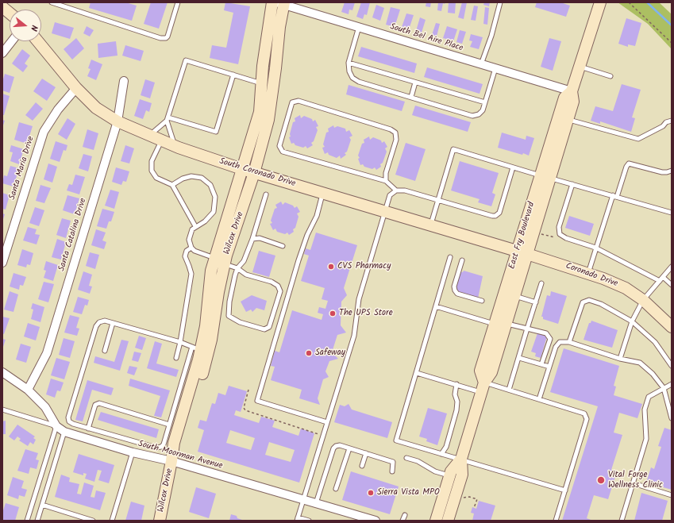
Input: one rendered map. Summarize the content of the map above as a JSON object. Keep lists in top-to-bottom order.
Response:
{
  "streets": {
    "street": [
      "South Bel Aire Place",
      "Santa Maria Drive",
      "South Coronado Drive",
      "Wilcox Drive",
      "Santa Catalina Drive",
      "East Fry Boulevard",
      "Coronado Drive",
      "South Moorman Avenue"
    ]
  },
  "crossings": [
    ["South Bel Aire Place", "Wilcox Drive"],
    ["South Bel Aire Place", "East Fry Boulevard"],
    ["Santa Maria Drive", "South Coronado Drive"],
    ["South Coronado Drive", "Wilcox Drive"],
    ["South Coronado Drive", "Santa Catalina Drive"],
    ["South Coronado Drive", "East Fry Boulevard"],
    ["South Coronado Drive", "Coronado Drive"],
    ["Wilcox Drive", "South Moorman Avenue"],
    ["Santa Catalina Drive", "South Moorman Avenue"],
    ["East Fry Boulevard", "Coronado Drive"]
  ],
  "places": [
    "CVS Pharmacy",
    "The UPS Store",
    "Safeway",
    "Vital Forge Wellness Clinic",
    "Sierra Vista MPO"
  ],
  "north": "right"
}
